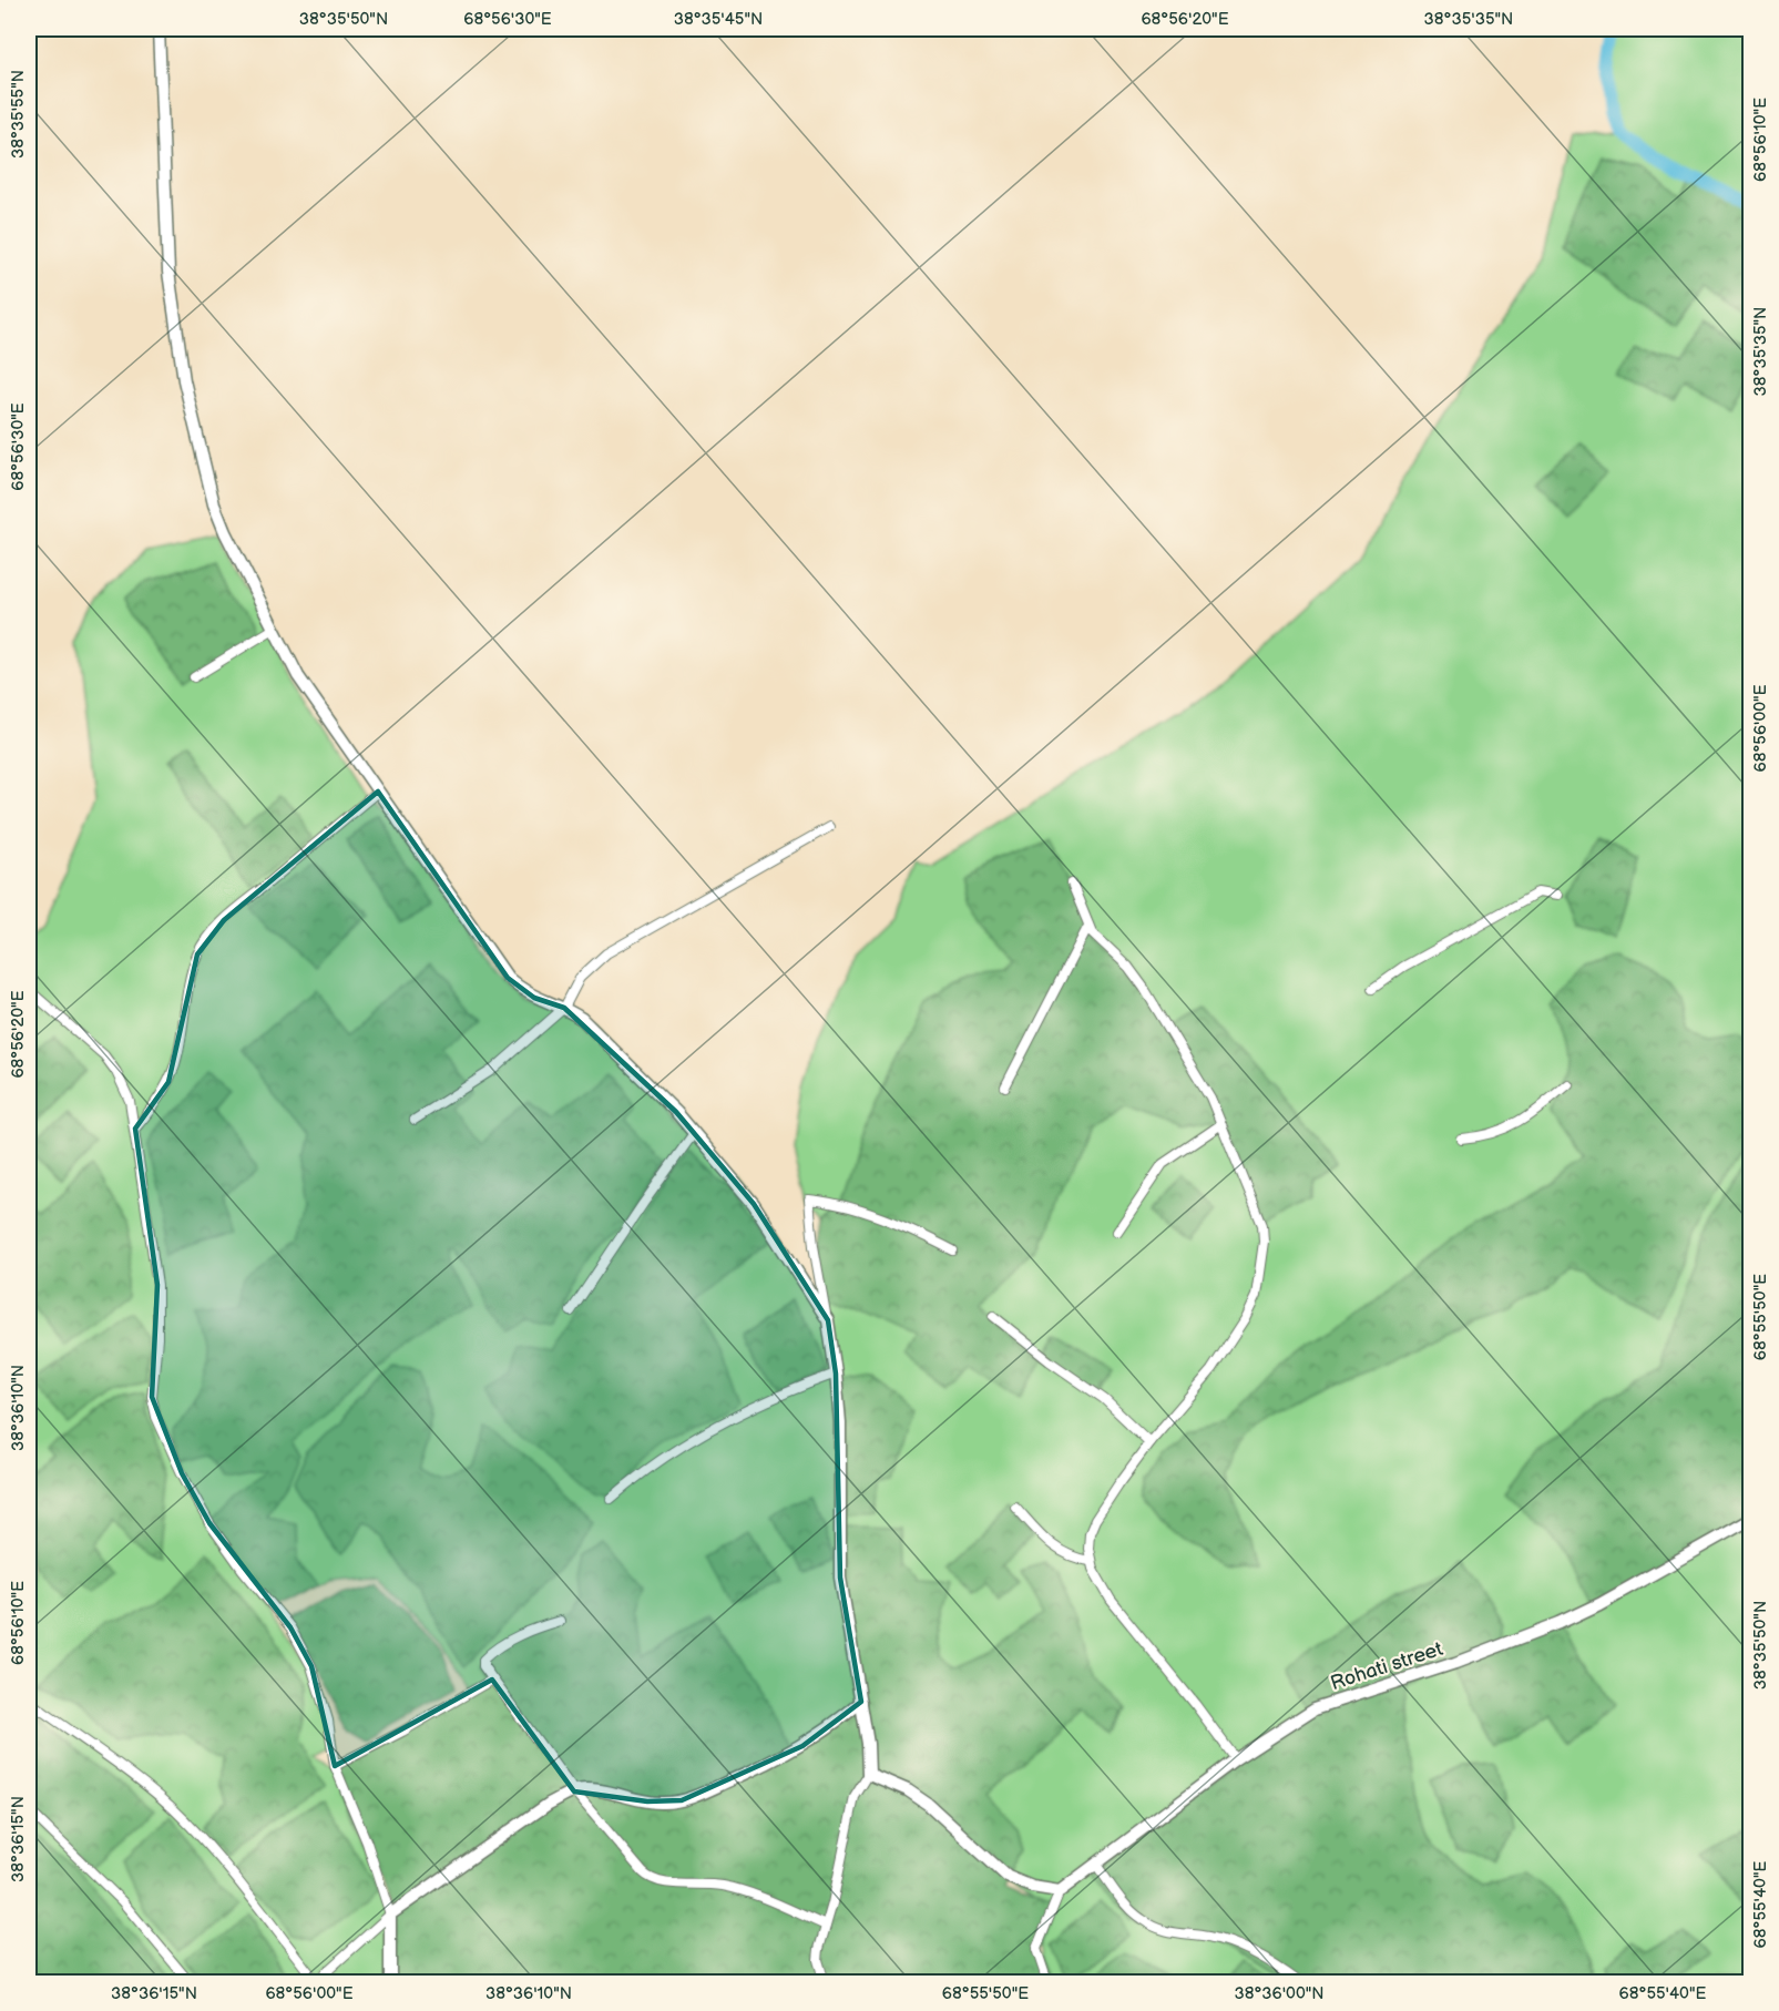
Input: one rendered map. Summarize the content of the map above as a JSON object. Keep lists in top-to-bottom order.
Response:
{
  "streets": {
    "street": ["Rohati street"]
  },
  "coordinates": [
    "38°35'50\"N",
    "68°56'30\"E",
    "38°35'45\"N",
    "68°56'20\"E",
    "38°35'35\"N",
    "38°35'55\"N",
    "68°56'10\"E",
    "68°56'00\"E",
    "68°55'50\"E",
    "38°36'10\"N",
    "38°36'15\"N",
    "68°55'40\"E",
    "38°36'00\"N"
  ]
}
